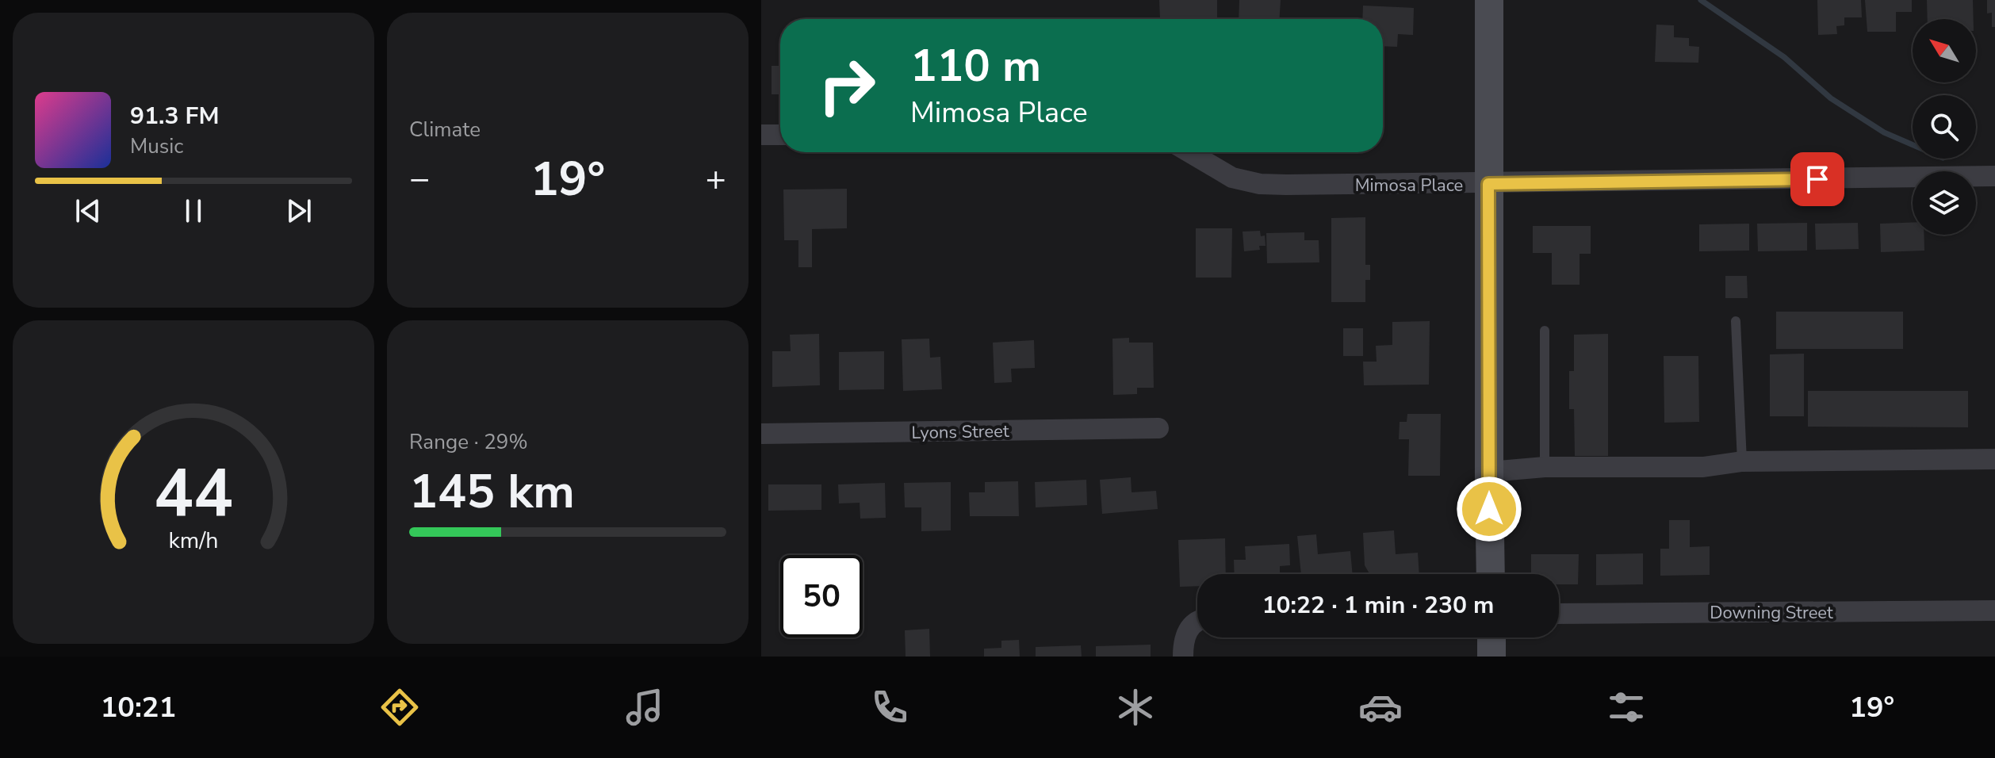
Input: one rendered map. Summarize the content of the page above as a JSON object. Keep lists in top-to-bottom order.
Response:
{
  "streets": {
    "street": ["Mimosa Place", "Lyons Street", "Downing Street"]
  },
  "north": "top left",
  "page": {
    "tile": [
      "Climate",
      ["Range · 29%", "145 km"]
    ],
    "turn": ["110 m", "Mimosa Place"],
    "song": ["91.3 FM", "Music"],
    "heat": ["−", "19°", "+"],
    "limit": "50",
    "trip": "10:22 · 1 min · 230 m",
    "tabs": ["10:21", "19°"],
    "gauge": ["44", "km/h"]
  }
}
